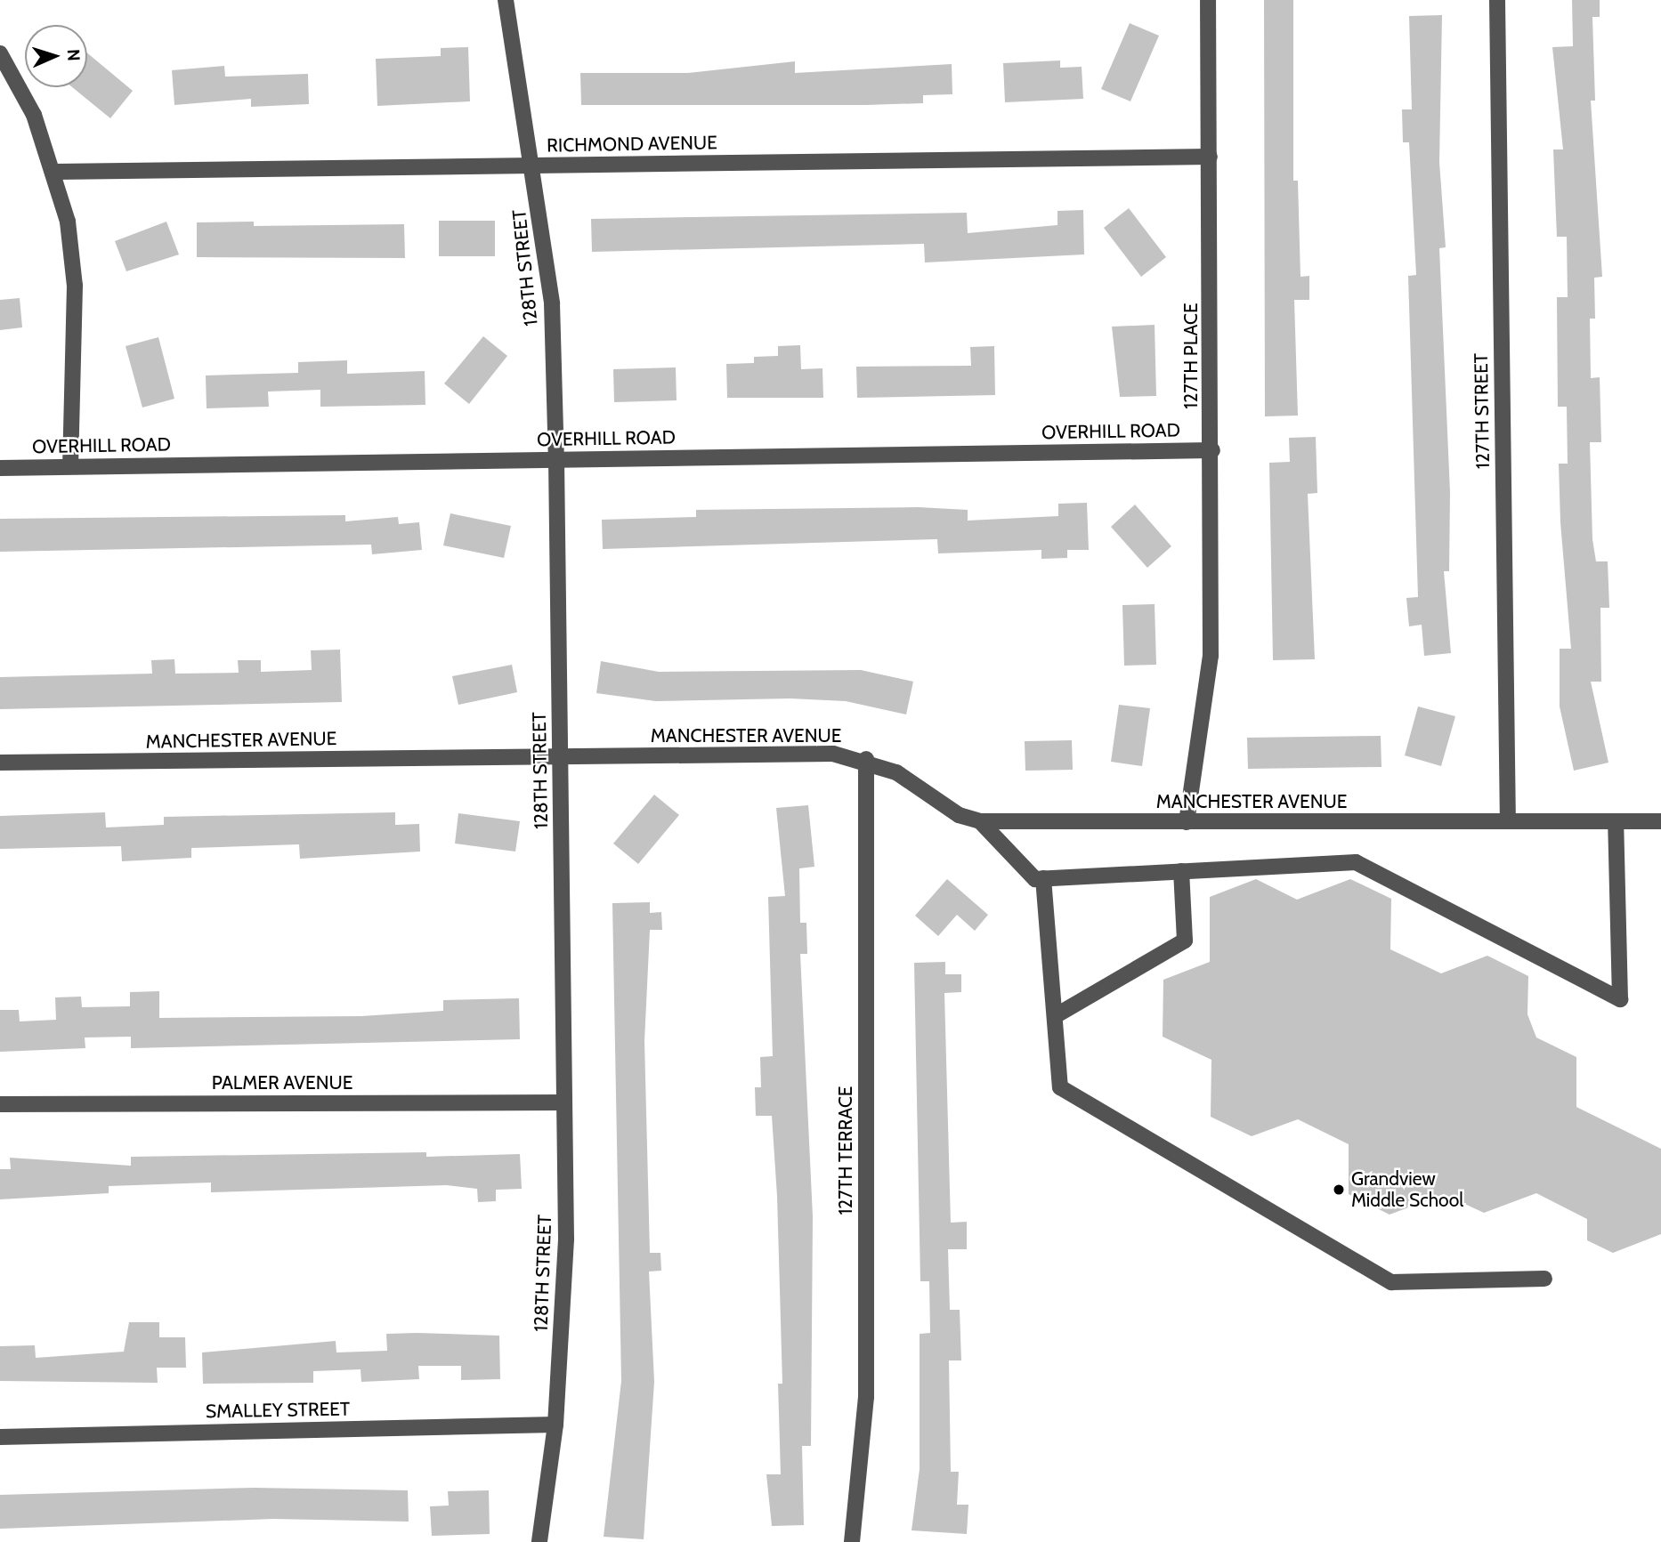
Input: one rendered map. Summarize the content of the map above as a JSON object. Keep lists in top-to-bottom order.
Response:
{
  "streets": {
    "street": [
      "RICHMOND AVENUE",
      "128TH STREET",
      "127TH PLACE",
      "127TH STREET",
      "OVERHILL ROAD",
      "MANCHESTER AVENUE",
      "PALMER AVENUE",
      "127TH TERRACE",
      "SMALLEY STREET"
    ]
  },
  "crossings": [
    ["RICHMOND AVENUE", "128TH STREET"],
    ["RICHMOND AVENUE", "127TH PLACE"],
    ["128TH STREET", "OVERHILL ROAD"],
    ["128TH STREET", "MANCHESTER AVENUE"],
    ["128TH STREET", "PALMER AVENUE"],
    ["128TH STREET", "SMALLEY STREET"],
    ["127TH PLACE", "OVERHILL ROAD"],
    ["127TH PLACE", "MANCHESTER AVENUE"],
    ["127TH STREET", "MANCHESTER AVENUE"],
    ["MANCHESTER AVENUE", "127TH TERRACE"]
  ],
  "places": ["Grandview Middle School"],
  "north": "right"
}
